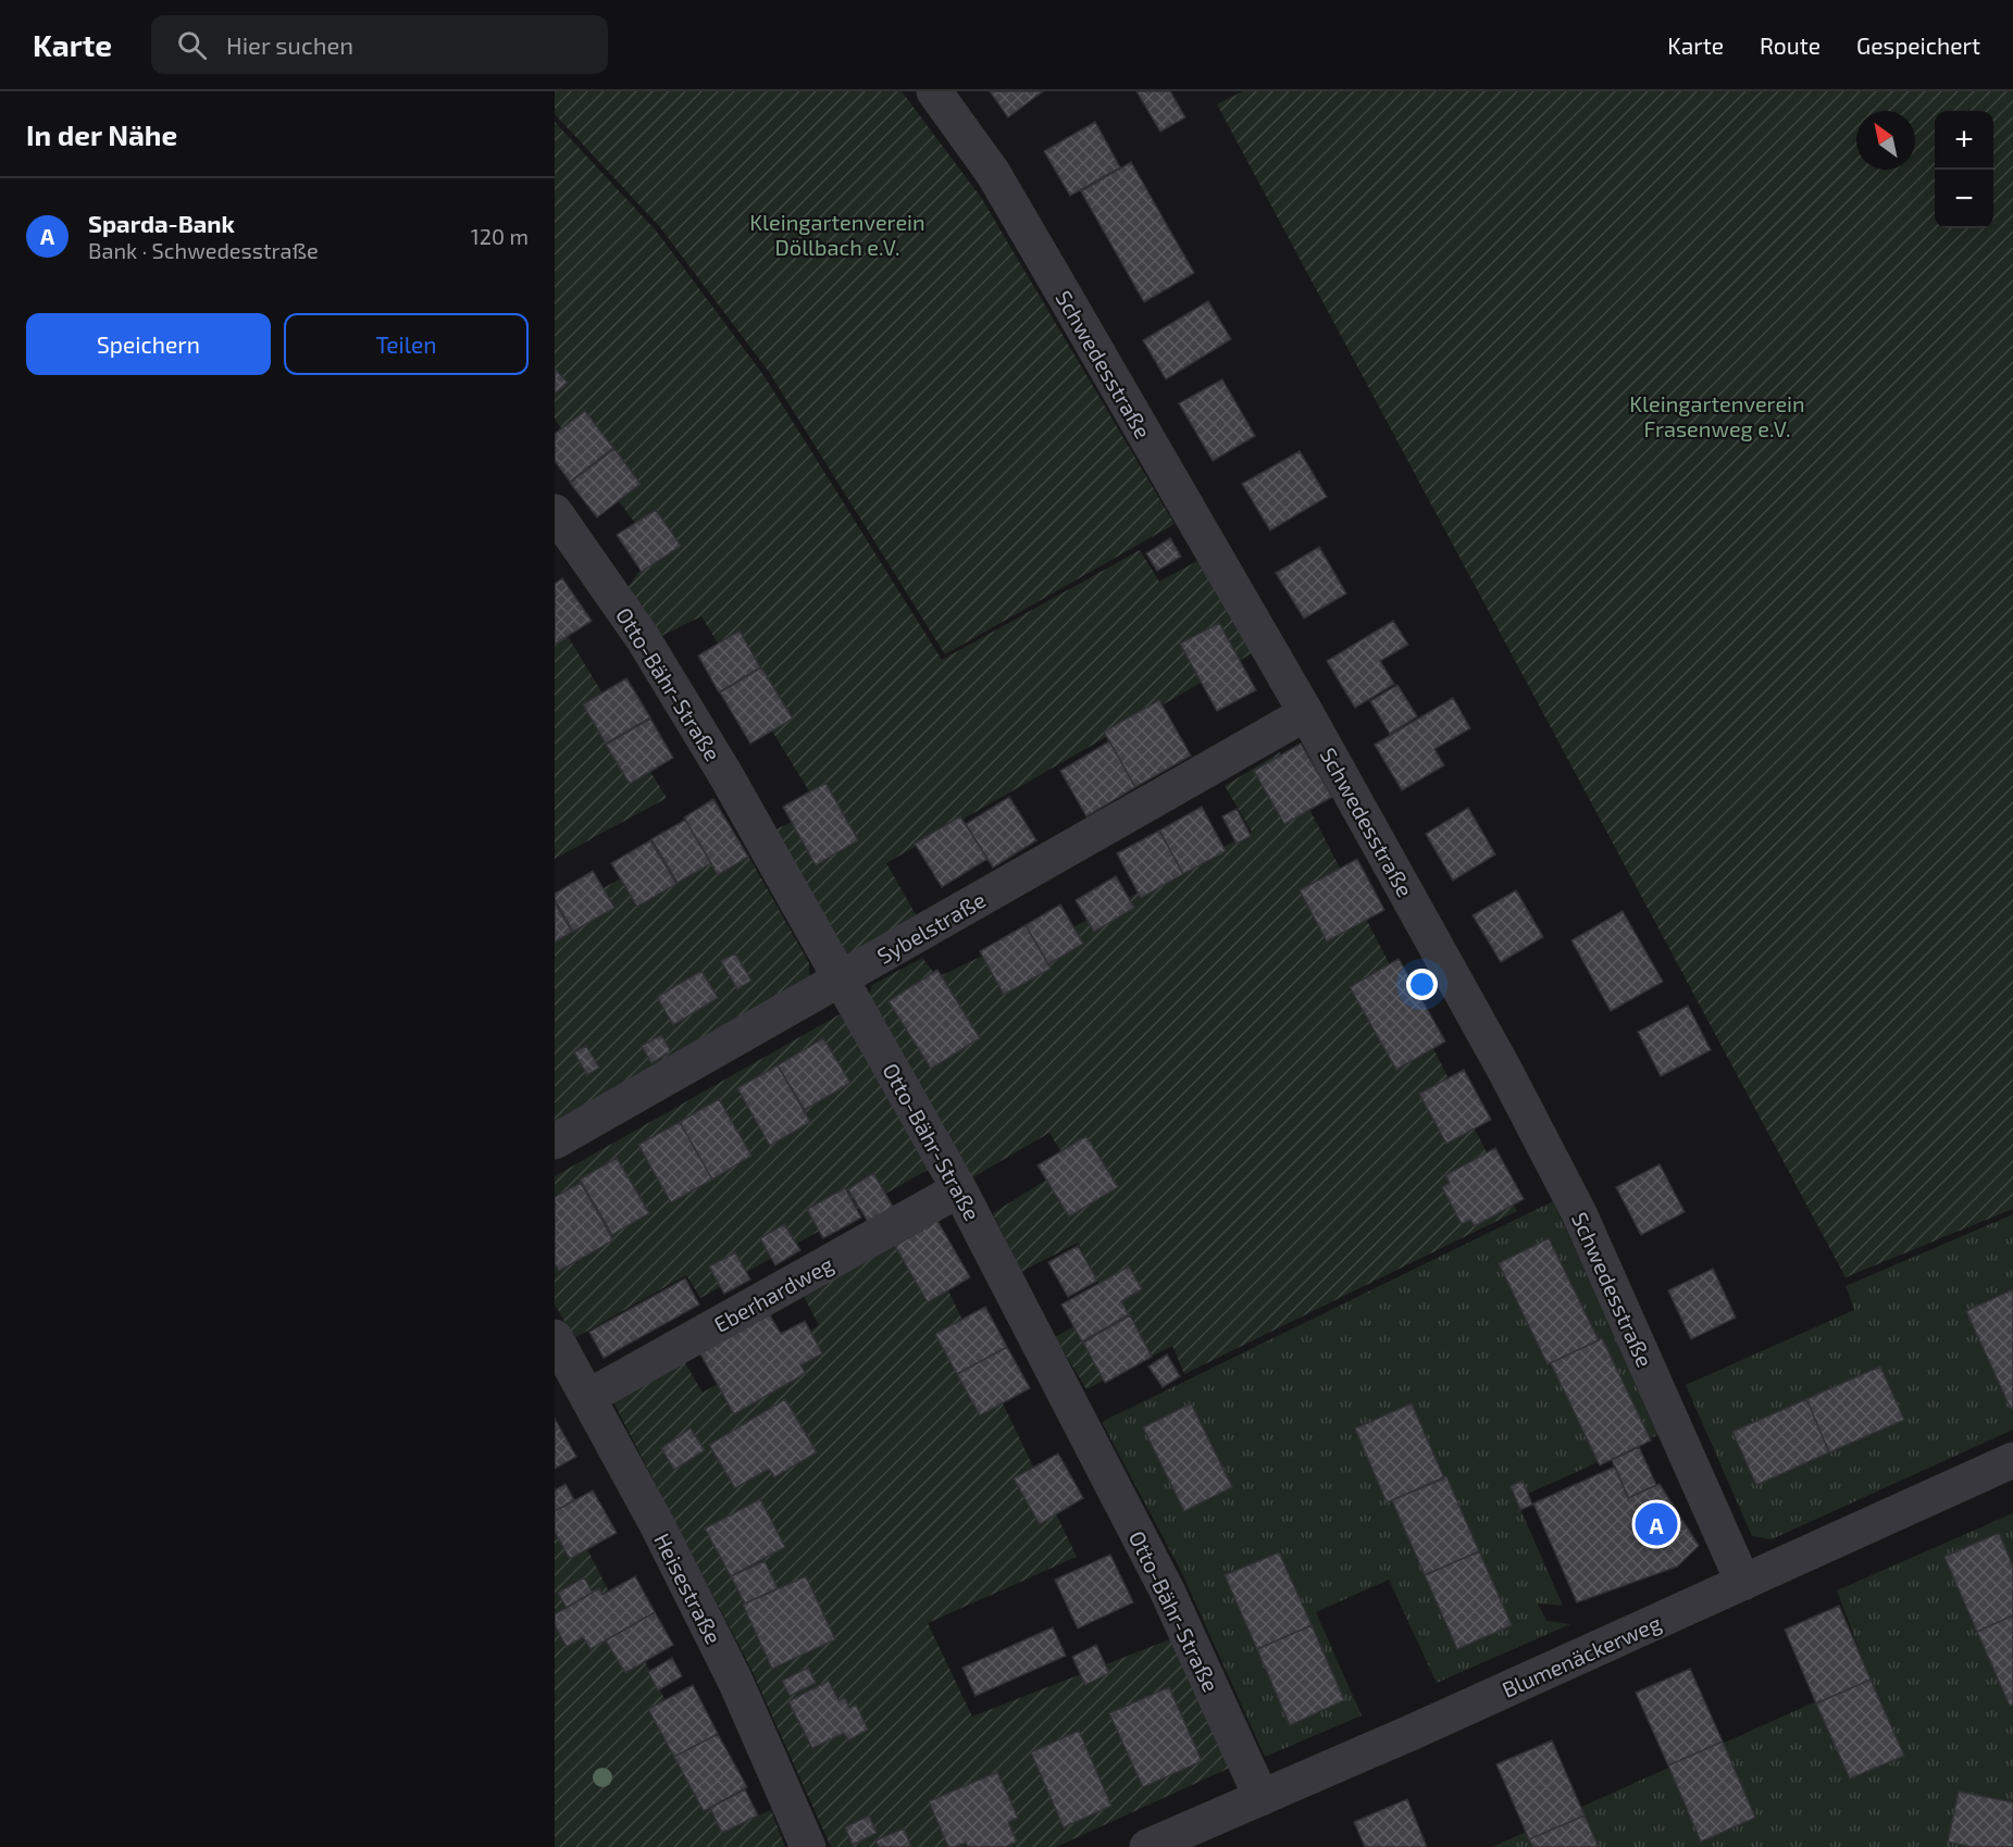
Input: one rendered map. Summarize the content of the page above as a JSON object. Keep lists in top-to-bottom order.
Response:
{
  "streets": {
    "street": [
      "Schwedesstraße",
      "Otto-Bähr-Straße",
      "Sybelstraße",
      "Eberhardweg",
      "Heisestraße",
      "Blumenäckerweg"
    ]
  },
  "crossings": [
    ["Schwedesstraße", "Sybelstraße"],
    ["Schwedesstraße", "Blumenäckerweg"],
    ["Otto-Bähr-Straße", "Sybelstraße"],
    ["Otto-Bähr-Straße", "Eberhardweg"],
    ["Otto-Bähr-Straße", "Blumenäckerweg"],
    ["Eberhardweg", "Heisestraße"]
  ],
  "parks": ["Kleingartenverein Döllbach e.V.", "Kleingartenverein Frasenweg e.V."],
  "north": "top left",
  "page": {
    "header": "Karte",
    "search": "Hier suchen",
    "nav": ["Karte", "Route", "Gespeichert"],
    "heading": "In der Nähe",
    "map_buttons": ["+", "−"],
    "list": [
      {
        "mark": "A",
        "name": "Sparda-Bank",
        "note": "Bank · Schwedesstraße",
        "value": "120 m"
      }
    ],
    "buttons": ["Speichern", "Teilen"],
    "pins": "A"
  }
}
